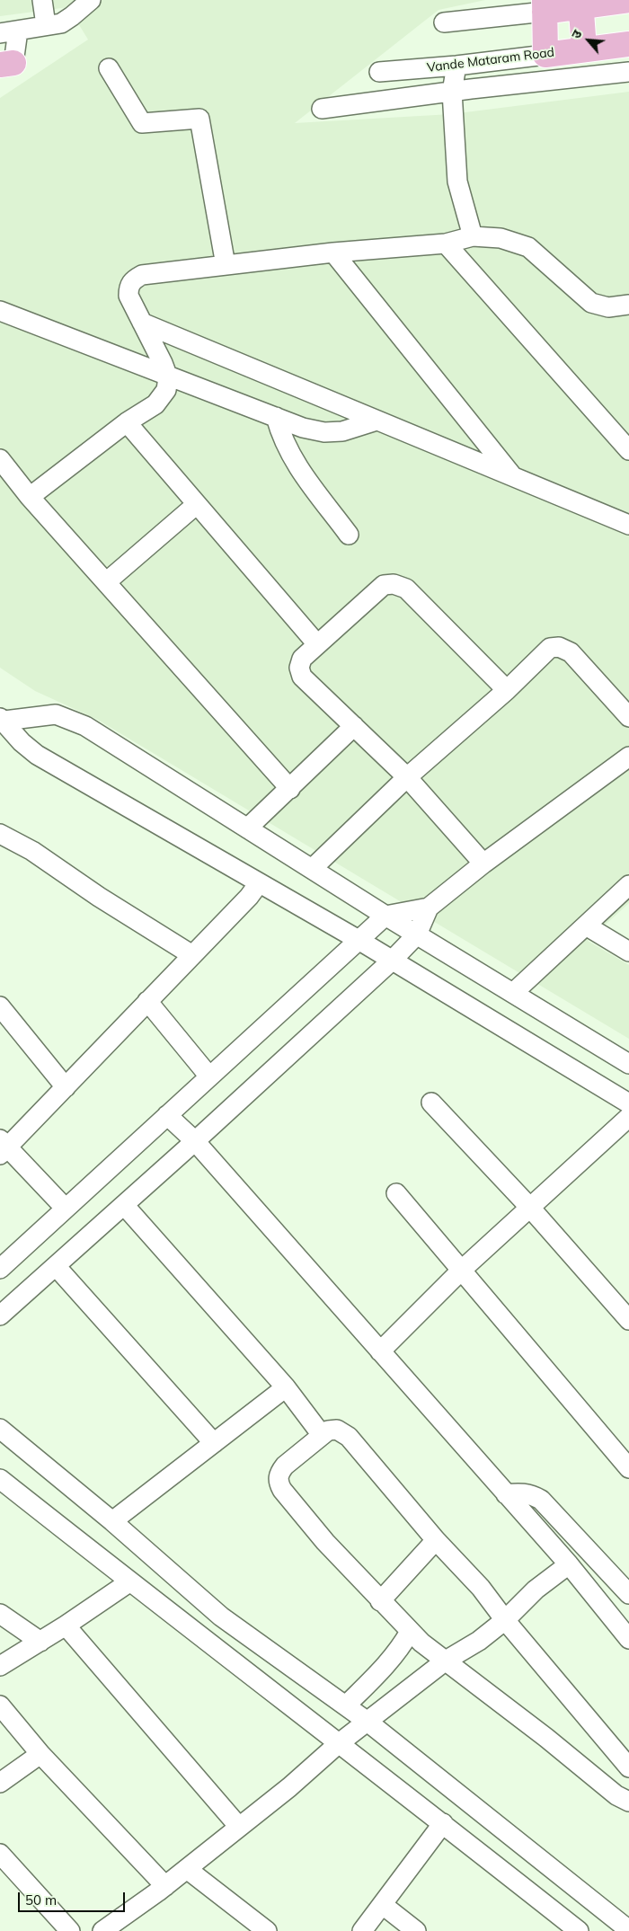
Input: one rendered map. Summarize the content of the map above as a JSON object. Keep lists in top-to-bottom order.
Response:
{
  "streets": {
    "main road": ["Vande Mataram Road"]
  },
  "scale_bar": "50 m",
  "north": "top left"
}
